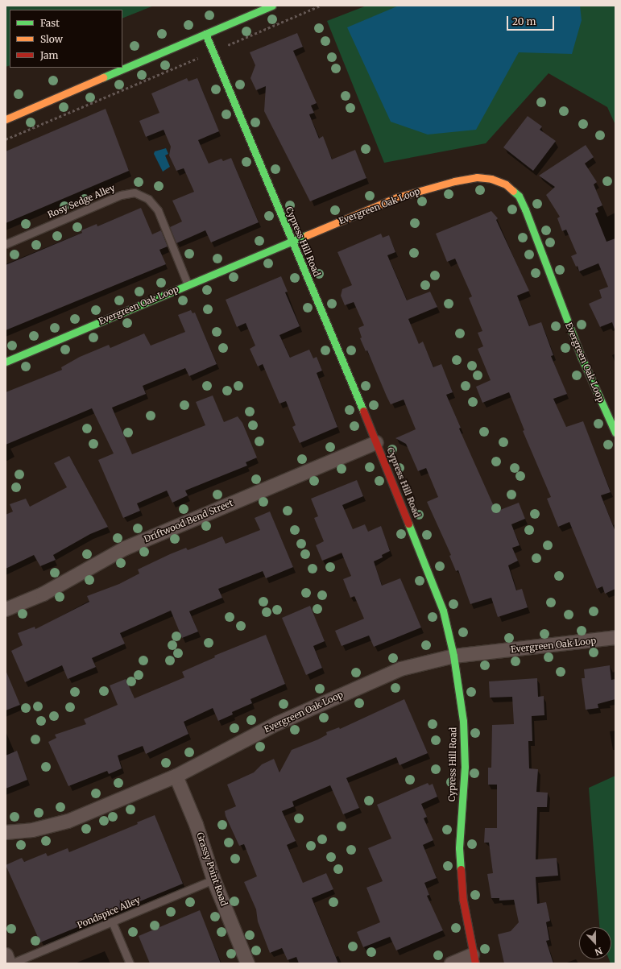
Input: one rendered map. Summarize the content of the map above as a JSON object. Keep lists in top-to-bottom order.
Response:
{
  "streets": {
    "street": [
      "Evergreen Oak Loop",
      "Cypress Hill Road",
      "Driftwood Bend Street",
      "Grassy Point Road"
    ],
    "lane": ["Rosy Sedge Alley", "Pondspice Alley"]
  },
  "crossings": [
    ["Rosy Sedge Alley", "Evergreen Oak Loop"],
    ["Evergreen Oak Loop", "Cypress Hill Road"],
    ["Evergreen Oak Loop", "Grassy Point Road"],
    ["Cypress Hill Road", "Driftwood Bend Street"],
    ["Grassy Point Road", "Pondspice Alley"]
  ],
  "legend": ["Fast", "Slow", "Jam"],
  "scale_bar": "20 m",
  "north": "bottom"
}
